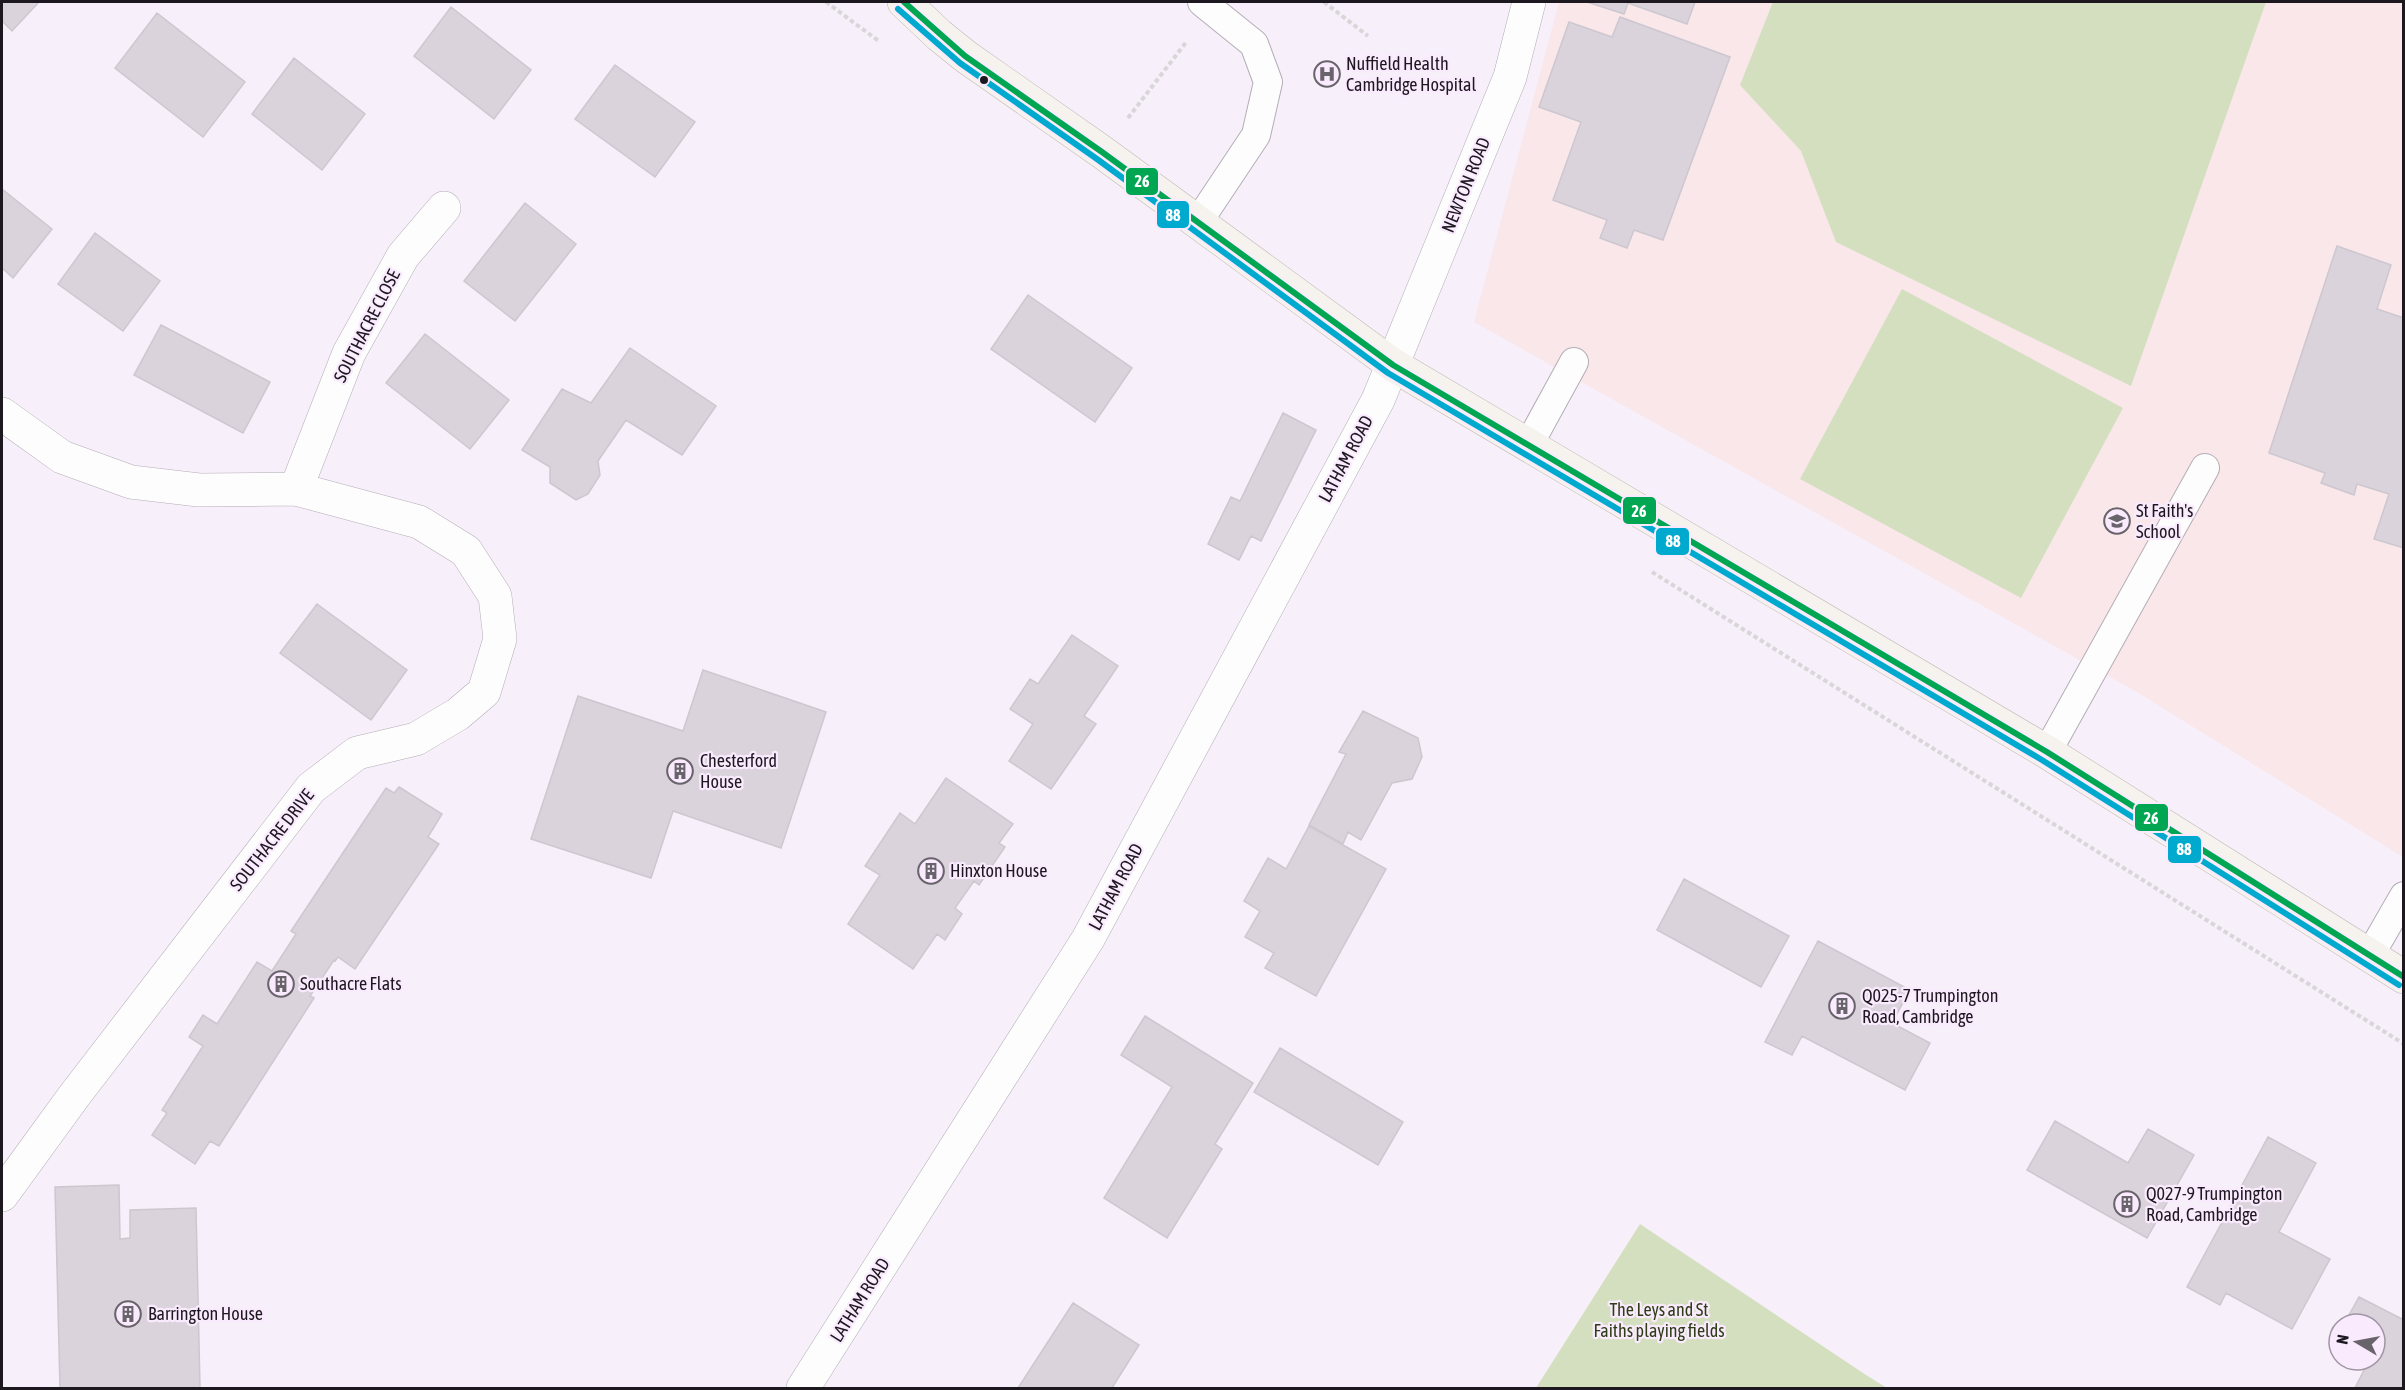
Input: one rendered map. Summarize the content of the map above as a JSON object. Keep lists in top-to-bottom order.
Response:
{
  "streets": {
    "street": [
      "NEWTON ROAD",
      "SOUTHACRE CLOSE",
      "LATHAM ROAD",
      "SOUTHACRE DRIVE"
    ]
  },
  "crossings": [
    ["NEWTON ROAD", "LATHAM ROAD"],
    ["SOUTHACRE CLOSE", "SOUTHACRE DRIVE"]
  ],
  "parks": ["The Leys and St Faiths playing fields"],
  "places": {
    "hospital": ["Nuffield Health Cambridge Hospital"],
    "school or university": ["St Faith's School"],
    "building": [
      "Chesterford House",
      "Hinxton House",
      "Southacre Flats",
      "Q025-7 Trumpington Road, Cambridge",
      "Q027-9 Trumpington Road, Cambridge",
      "Barrington House"
    ]
  },
  "lines": ["transit line 26", "transit line 88"],
  "north": "left"
}
